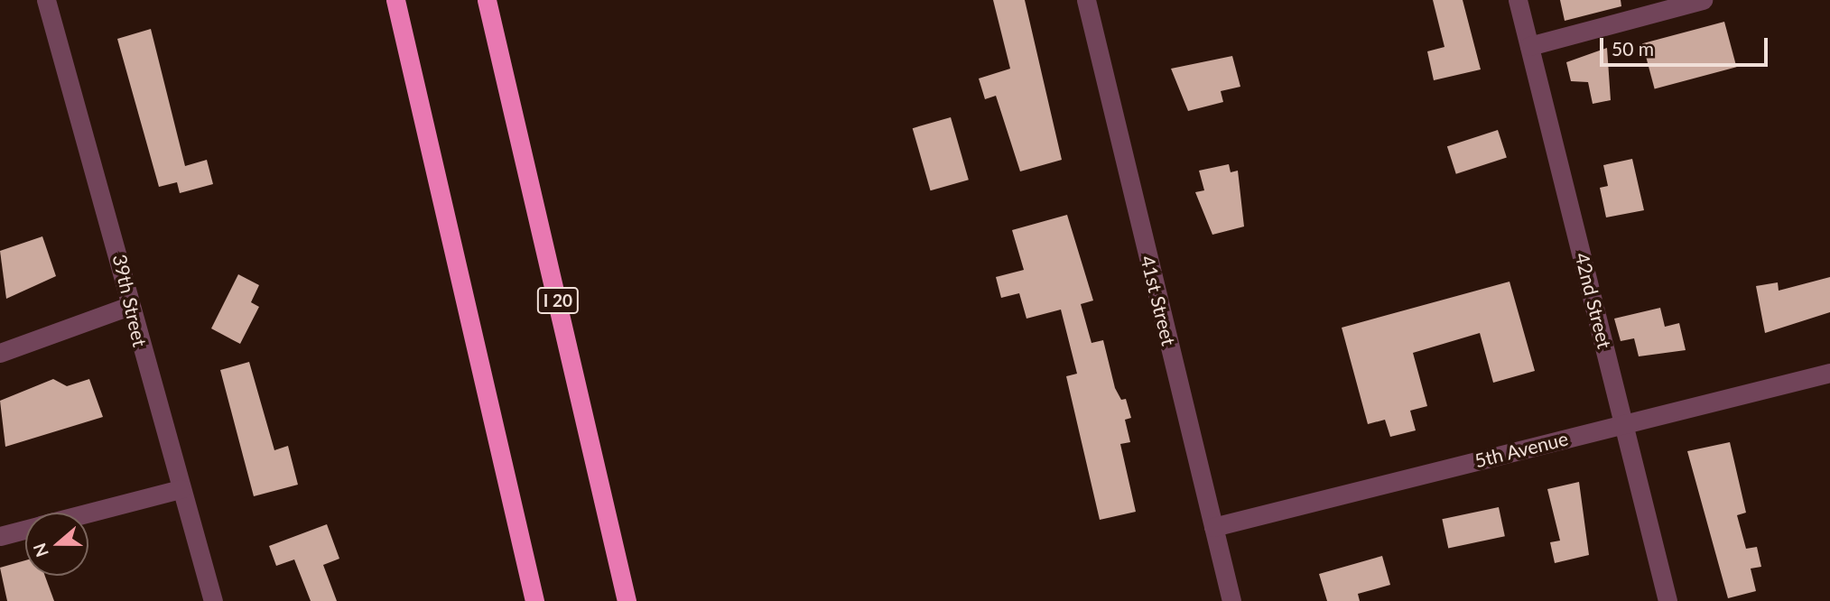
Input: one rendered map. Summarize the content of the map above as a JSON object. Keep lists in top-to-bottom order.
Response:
{
  "streets": {
    "highway": ["I 20"],
    "street": [
      "39th Street",
      "41st Street",
      "42nd Street",
      "5th Avenue"
    ]
  },
  "crossings": [
    ["41st Street", "5th Avenue"],
    ["42nd Street", "5th Avenue"]
  ],
  "scale_bar": "50 m",
  "north": "left"
}
